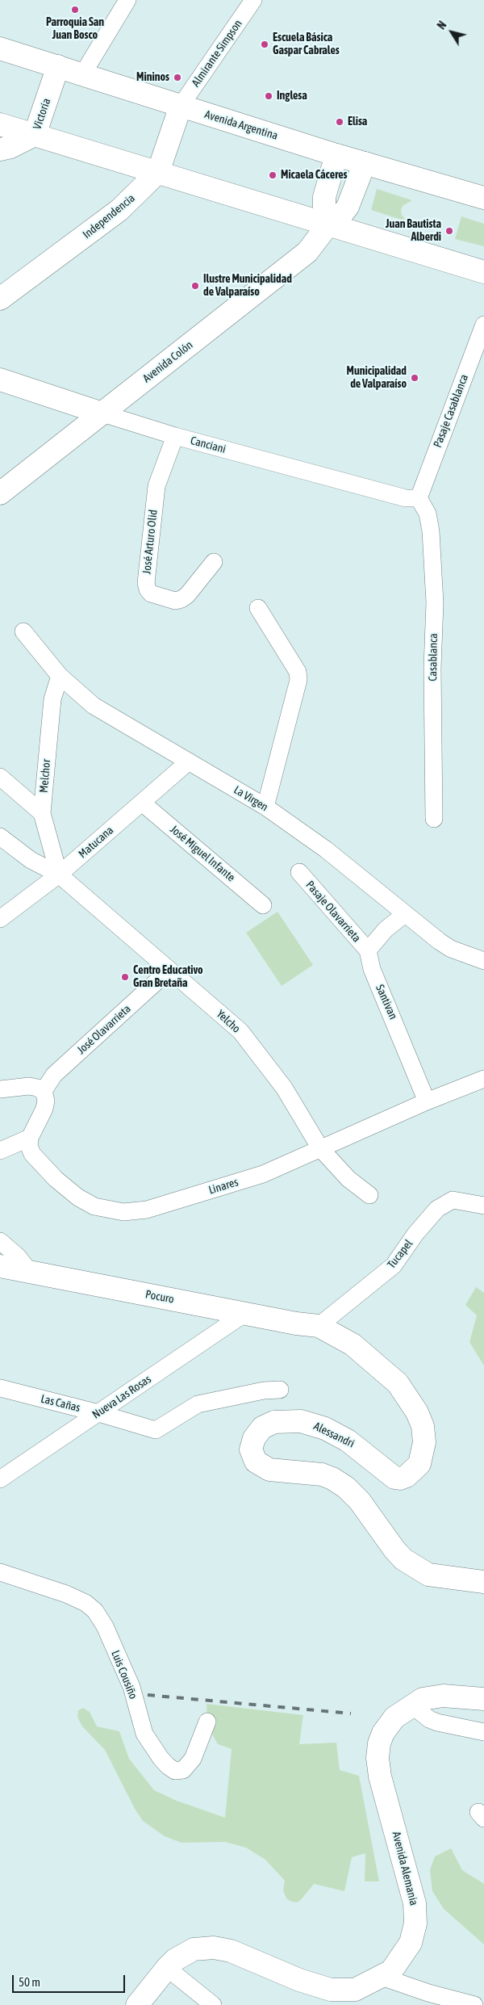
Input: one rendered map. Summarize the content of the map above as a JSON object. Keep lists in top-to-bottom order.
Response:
{
  "streets": {
    "main road": [
      "Victoria",
      "Avenida Argentina",
      "Independencia",
      "Avenida Colón",
      "Canciani",
      "Pocuro",
      "Alessandri",
      "Avenida Alemania"
    ],
    "street": [
      "Almirante Simpson",
      "Pasaje Casablanca",
      "José Arturo Olid",
      "Casablanca",
      "Melchor",
      "La Virgen",
      "Matucana",
      "José Miguel Infante",
      "Pasaje Olavarrieta",
      "Santivan",
      "Yelcho",
      "José Olavarrieta",
      "Linares",
      "Tucapel",
      "Nueva Las Rosas",
      "Las Cañas",
      "Luis Cousiño"
    ]
  },
  "crossings": [
    ["Almirante Simpson", "Avenida Argentina"],
    ["Almirante Simpson", "Independencia"],
    ["Victoria", "Avenida Argentina"],
    ["Avenida Argentina", "Independencia"],
    ["Avenida Argentina", "Avenida Colón"],
    ["Avenida Colón", "Canciani"],
    ["Pasaje Casablanca", "Canciani"],
    ["Pasaje Casablanca", "Casablanca"],
    ["Canciani", "José Arturo Olid"],
    ["Canciani", "Casablanca"],
    ["Melchor", "La Virgen"],
    ["Melchor", "Matucana"],
    ["Melchor", "Yelcho"],
    ["La Virgen", "Matucana"],
    ["Matucana", "José Miguel Infante"],
    ["Matucana", "Yelcho"],
    ["Pasaje Olavarrieta", "Santivan"],
    ["Santivan", "Linares"],
    ["Yelcho", "José Olavarrieta"],
    ["Yelcho", "Linares"],
    ["Tucapel", "Pocuro"],
    ["Tucapel", "Alessandri"],
    ["Pocuro", "Nueva Las Rosas"],
    ["Pocuro", "Alessandri"],
    ["Nueva Las Rosas", "Las Cañas"]
  ],
  "places": [
    "Parroquia San Juan Bosco",
    "Escuela Básica Gaspar Cabrales",
    "Mininos",
    "Inglesa",
    "Elisa",
    "Micaela Cáceres",
    "Juan Bautista Alberdi",
    "Ilustre Municipalidad de Valparaíso",
    "Municipalidad de Valparaíso",
    "Centro Educativo Gran Bretaña"
  ],
  "scale_bar": "50 m",
  "north": "top left"
}
